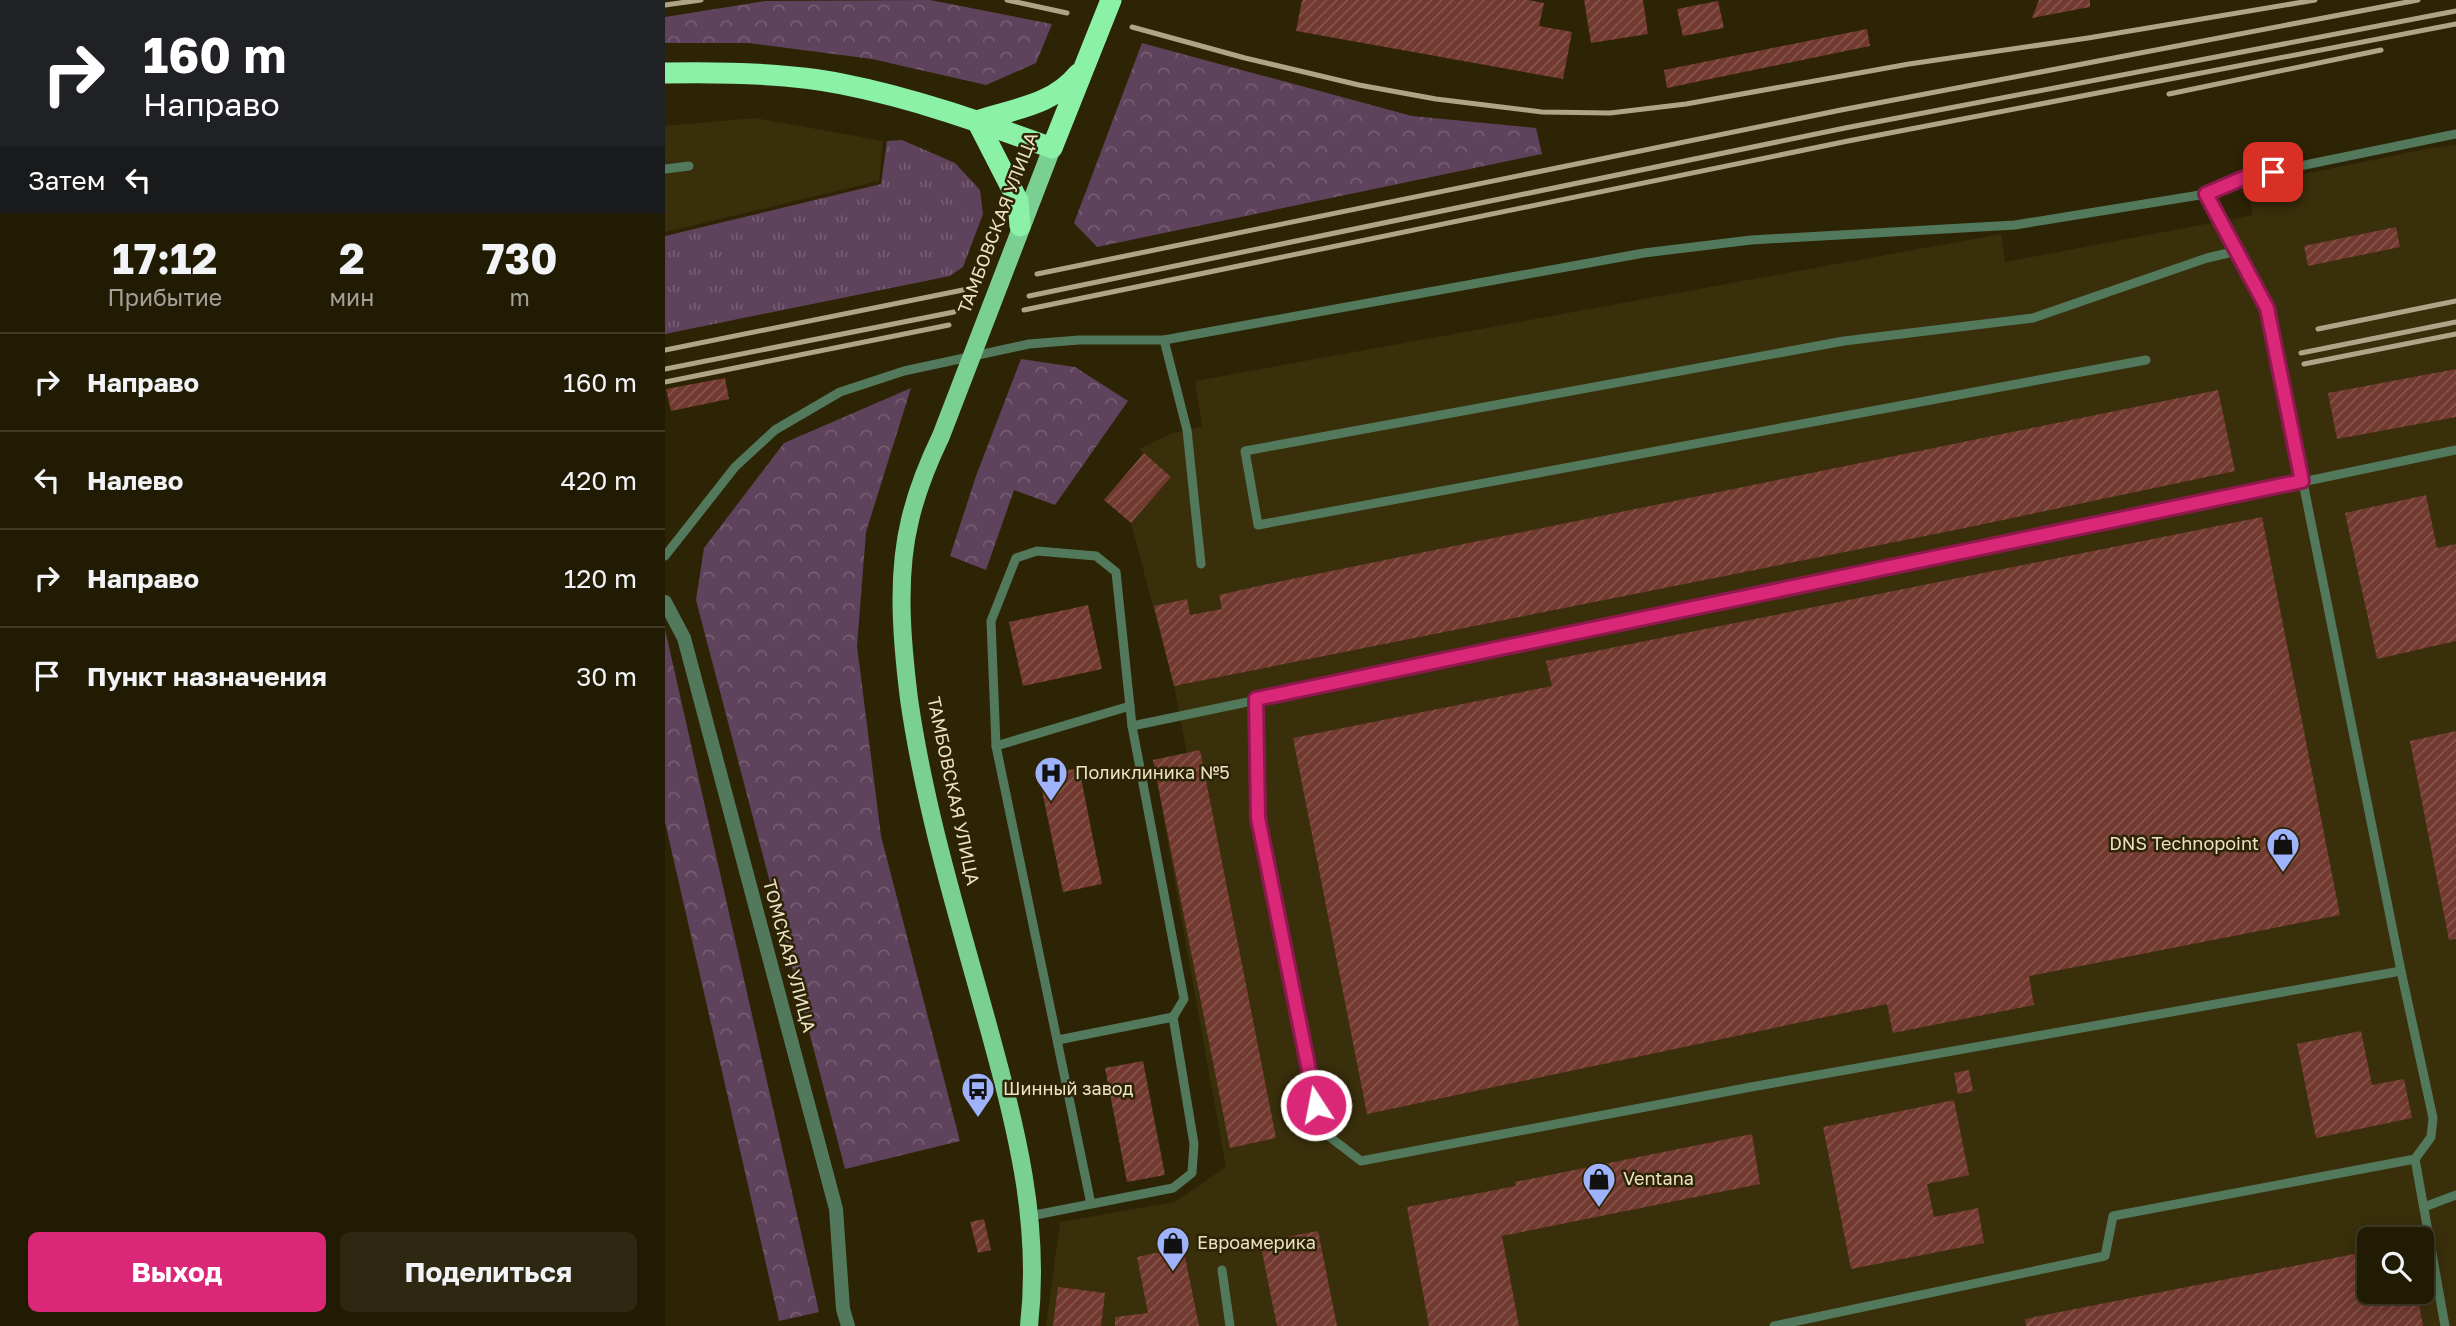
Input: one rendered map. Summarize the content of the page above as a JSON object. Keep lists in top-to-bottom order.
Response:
{
  "streets": {
    "highway": ["ТАМБОВСКАЯ УЛИЦА"],
    "street": ["ТОМСКАЯ УЛИЦА"]
  },
  "places": {
    "hospital": ["Поликлиника №5"],
    "shop": ["DNS Technopoint", "Ventana", "Евроамерика"],
    "bus stop": ["Шинный завод"]
  },
  "page": {
    "turn": ["160 m", "Направо"],
    "then": "Затем",
    "eta": [
      "17:12",
      "Прибытие",
      "2",
      "мин",
      "730",
      "m"
    ],
    "list": [
      {
        "name": "Направо",
        "value": "160 m"
      },
      {
        "name": "Налево",
        "value": "420 m"
      },
      {
        "name": "Направо",
        "value": "120 m"
      },
      {
        "name": "Пункт назначения",
        "value": "30 m"
      }
    ],
    "buttons": ["Выход", "Поделиться"]
  }
}
